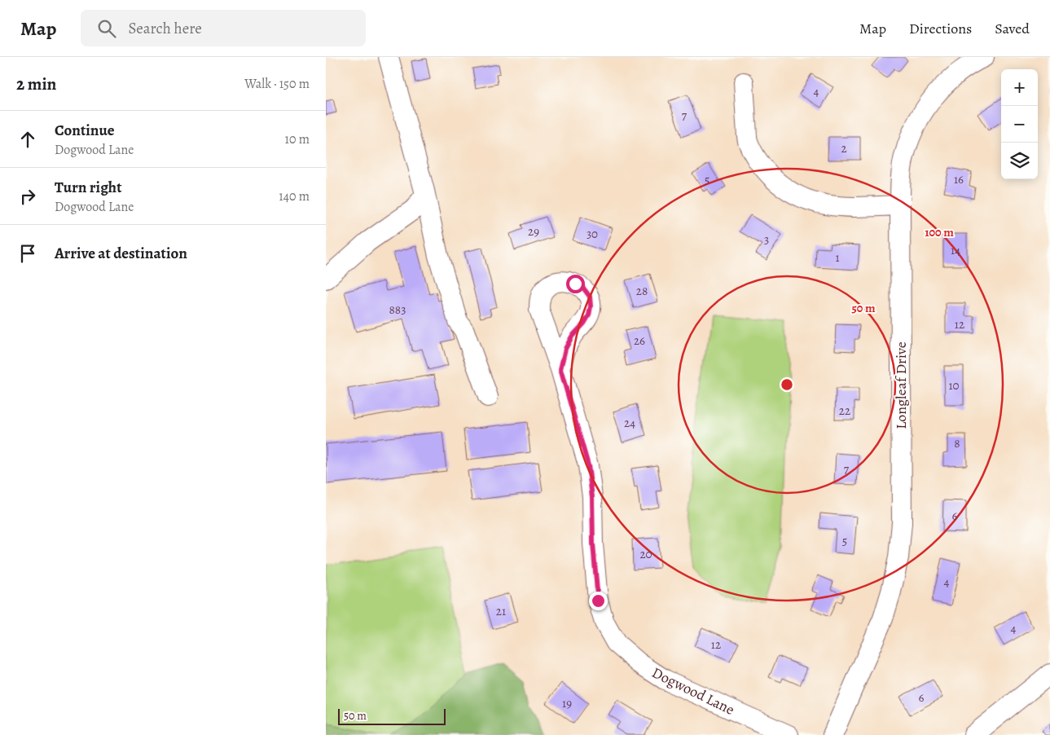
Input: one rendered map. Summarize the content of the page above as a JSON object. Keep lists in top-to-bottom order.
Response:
{
  "streets": {
    "street": ["Longleaf Drive", "Dogwood Lane"]
  },
  "house_numbers": [
    "4",
    "7",
    "2",
    "16",
    "5",
    "29",
    "30",
    "3",
    "14",
    "1",
    "28",
    "883",
    "12",
    "26",
    "10",
    "22",
    "24",
    "8",
    "7",
    "6",
    "5",
    "20",
    "4",
    "21",
    "4",
    "12",
    "6",
    "19"
  ],
  "scale_bar": "50 m",
  "page": {
    "header": "Map",
    "search": "Search here",
    "nav": ["Map", "Directions", "Saved"],
    "heading": ["2 min", "Walk · 150 m"],
    "map_buttons": ["+", "−"],
    "list": [
      ["Continue", "Dogwood Lane", "10 m"],
      ["Turn right", "Dogwood Lane", "140 m"],
      "Arrive at destination"
    ],
    "scale": "50 m"
  },
  "rings": ["100 m", "50 m"]
}
